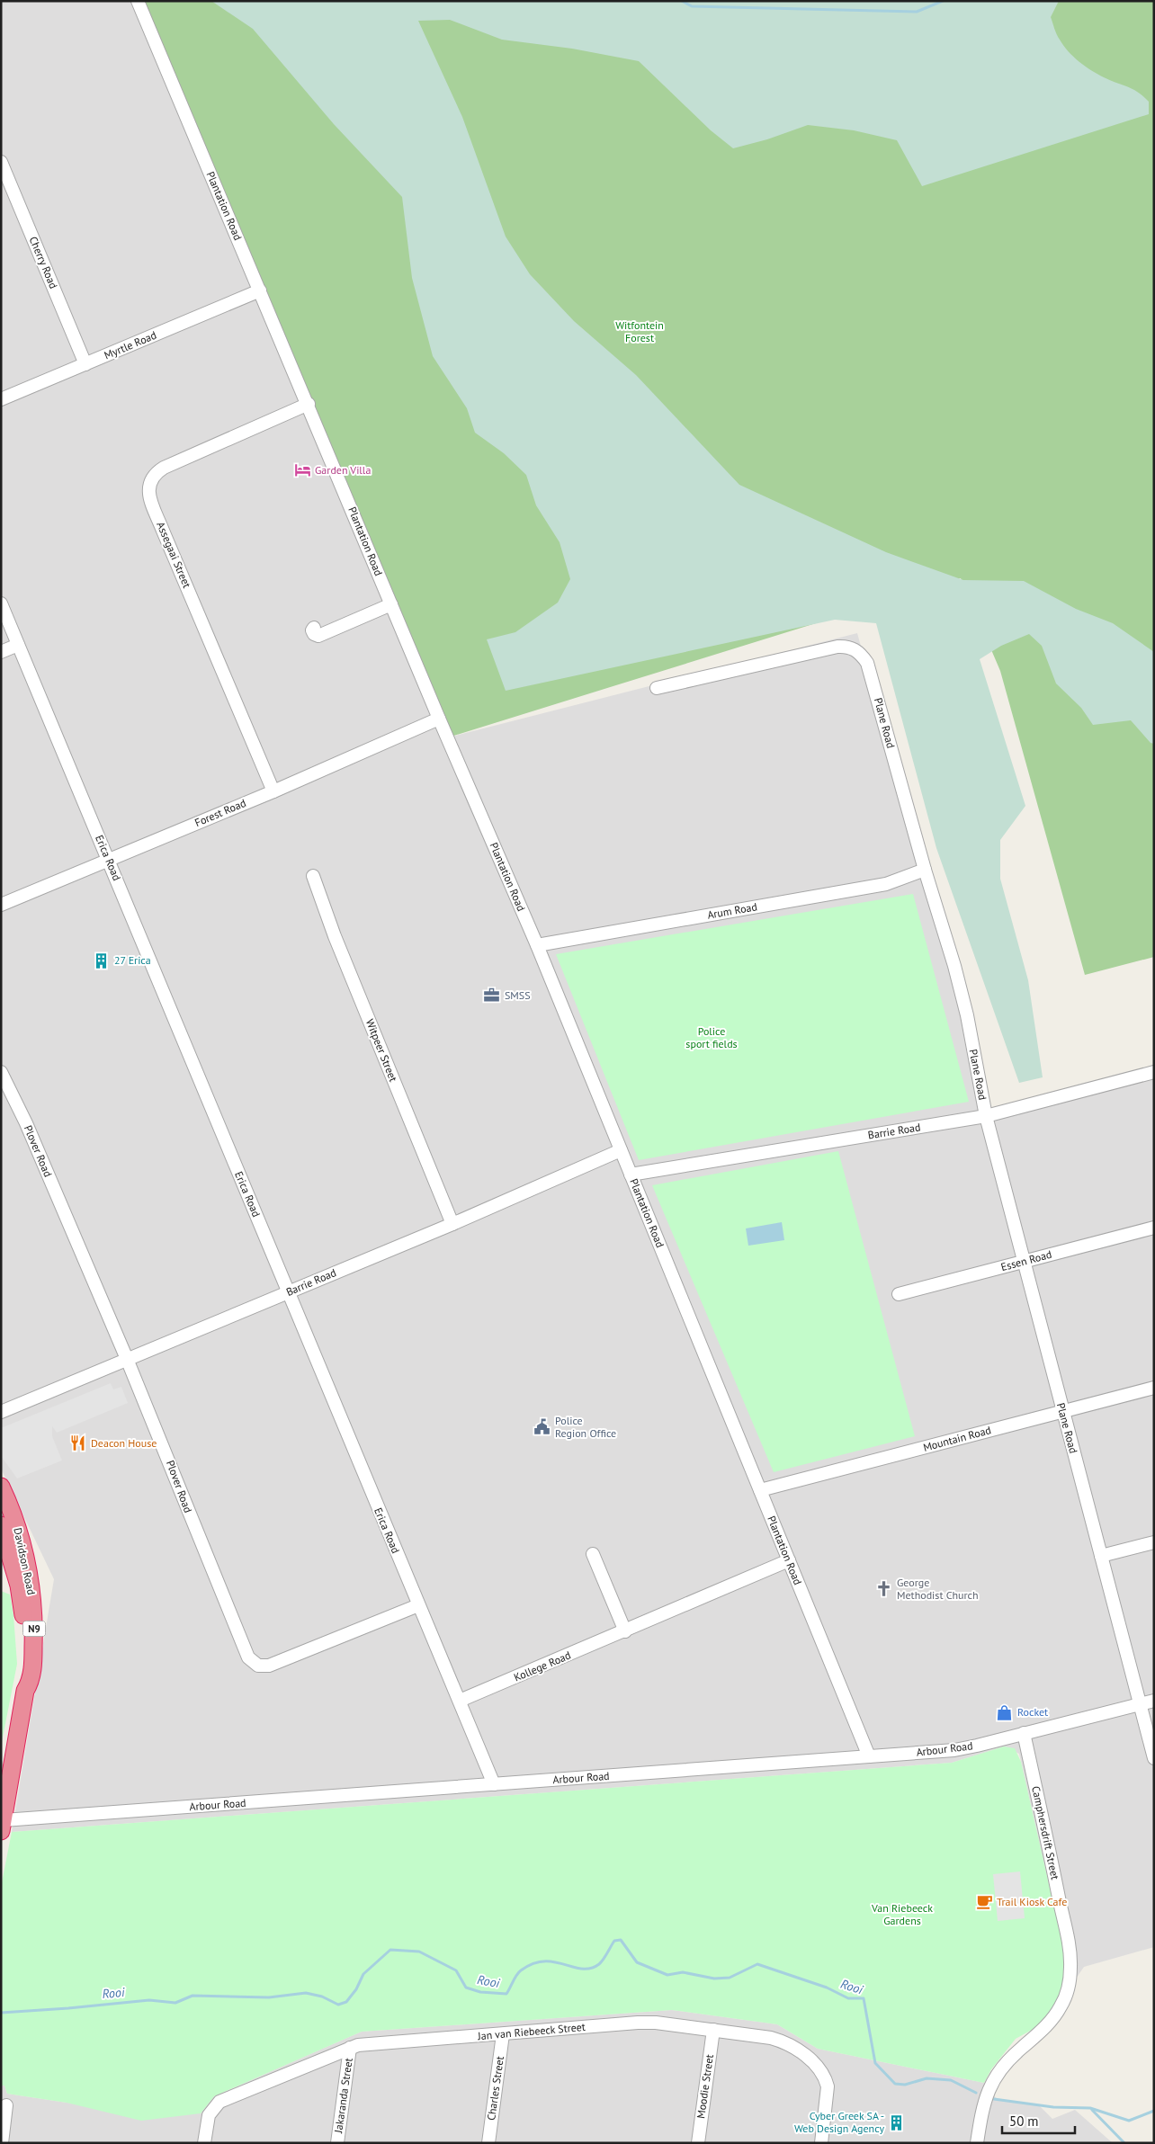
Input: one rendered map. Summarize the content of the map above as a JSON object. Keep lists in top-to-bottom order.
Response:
{
  "streets": {
    "highway": ["Davidson Road", "N9"],
    "street": [
      "Plantation Road",
      "Cherry Road",
      "Myrtle Road",
      "Assegaai Street",
      "Plane Road",
      "Forest Road",
      "Erica Road",
      "Arum Road",
      "Witpeer Street",
      "Barrie Road",
      "Plover Road",
      "Essen Road",
      "Mountain Road",
      "Kollege Road",
      "Arbour Road",
      "Camphersdrift Street",
      "Jan van Riebeeck Street",
      "Moodie Street",
      "Charles Street",
      "Jakaranda Street"
    ]
  },
  "crossings": [
    ["Plantation Road", "Myrtle Road"],
    ["Plantation Road", "Assegaai Street"],
    ["Plantation Road", "Forest Road"],
    ["Plantation Road", "Arum Road"],
    ["Plantation Road", "Barrie Road"],
    ["Plantation Road", "Mountain Road"],
    ["Plantation Road", "Kollege Road"],
    ["Plantation Road", "Arbour Road"],
    ["Cherry Road", "Myrtle Road"],
    ["Assegaai Street", "Forest Road"],
    ["Plane Road", "Arum Road"],
    ["Plane Road", "Barrie Road"],
    ["Plane Road", "Essen Road"],
    ["Plane Road", "Mountain Road"],
    ["Plane Road", "Arbour Road"],
    ["Forest Road", "Erica Road"],
    ["Erica Road", "Barrie Road"],
    ["Erica Road", "Plover Road"],
    ["Erica Road", "Kollege Road"],
    ["Erica Road", "Arbour Road"],
    ["Witpeer Street", "Barrie Road"],
    ["Barrie Road", "Plover Road"],
    ["Davidson Road", "Arbour Road"],
    ["Arbour Road", "Camphersdrift Street"],
    ["Jan van Riebeeck Street", "Moodie Street"],
    ["Jan van Riebeeck Street", "Charles Street"],
    ["Jan van Riebeeck Street", "Jakaranda Street"]
  ],
  "water": ["Rooi"],
  "parks": ["Witfontein Forest", "Police sport fields", "Van Riebeeck Gardens"],
  "places": {
    "hotel": ["Garden Villa"],
    "building": ["27 Erica", "Cyber Greek SA - Web Design Agency"],
    "office": ["SMSS"],
    "public building": ["Police Region Office"],
    "restaurant": ["Deacon House"],
    "church": ["George Methodist Church"],
    "shop": ["Rocket"],
    "cafe": ["Trail Kiosk Cafe"]
  },
  "scale_bar": "50 m"
}
